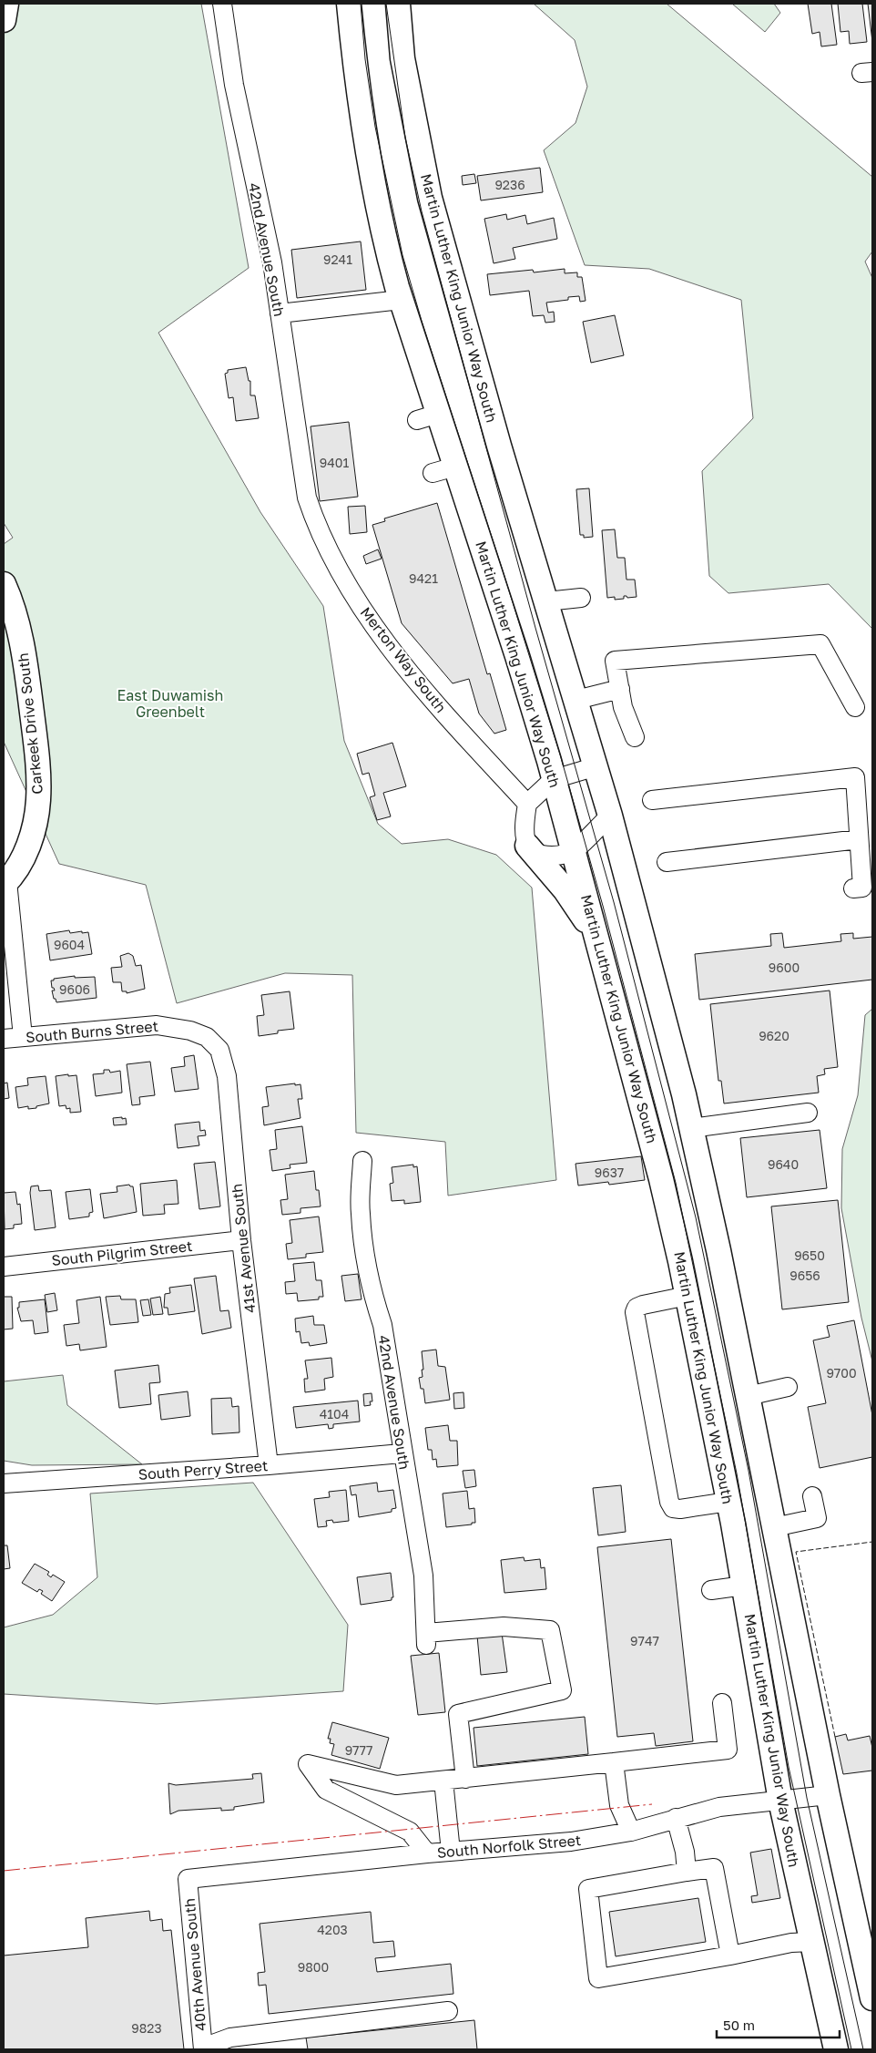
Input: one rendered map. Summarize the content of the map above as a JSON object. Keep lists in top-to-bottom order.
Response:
{
  "streets": {
    "main road": ["Martin Luther King Junior Way South", "Carkeek Drive South"],
    "street": [
      "42nd Avenue South",
      "Merton Way South",
      "South Burns Street",
      "41st Avenue South",
      "South Pilgrim Street",
      "South Perry Street",
      "South Norfolk Street",
      "40th Avenue South"
    ]
  },
  "crossings": [
    ["42nd Avenue South", "Merton Way South"],
    ["42nd Avenue South", "South Perry Street"],
    ["Martin Luther King Junior Way South", "South Norfolk Street"],
    ["South Burns Street", "41st Avenue South"],
    ["41st Avenue South", "South Pilgrim Street"],
    ["41st Avenue South", "South Perry Street"],
    ["South Norfolk Street", "40th Avenue South"]
  ],
  "parks": ["East Duwamish Greenbelt"],
  "house_numbers": [
    "9236",
    "9241",
    "9401",
    "9421",
    "9604",
    "9600",
    "9606",
    "9620",
    "9640",
    "9637",
    "9650",
    "9656",
    "9700",
    "4104",
    "9747",
    "9777",
    "4203",
    "9800",
    "9823"
  ],
  "scale_bar": "50 m"
}
